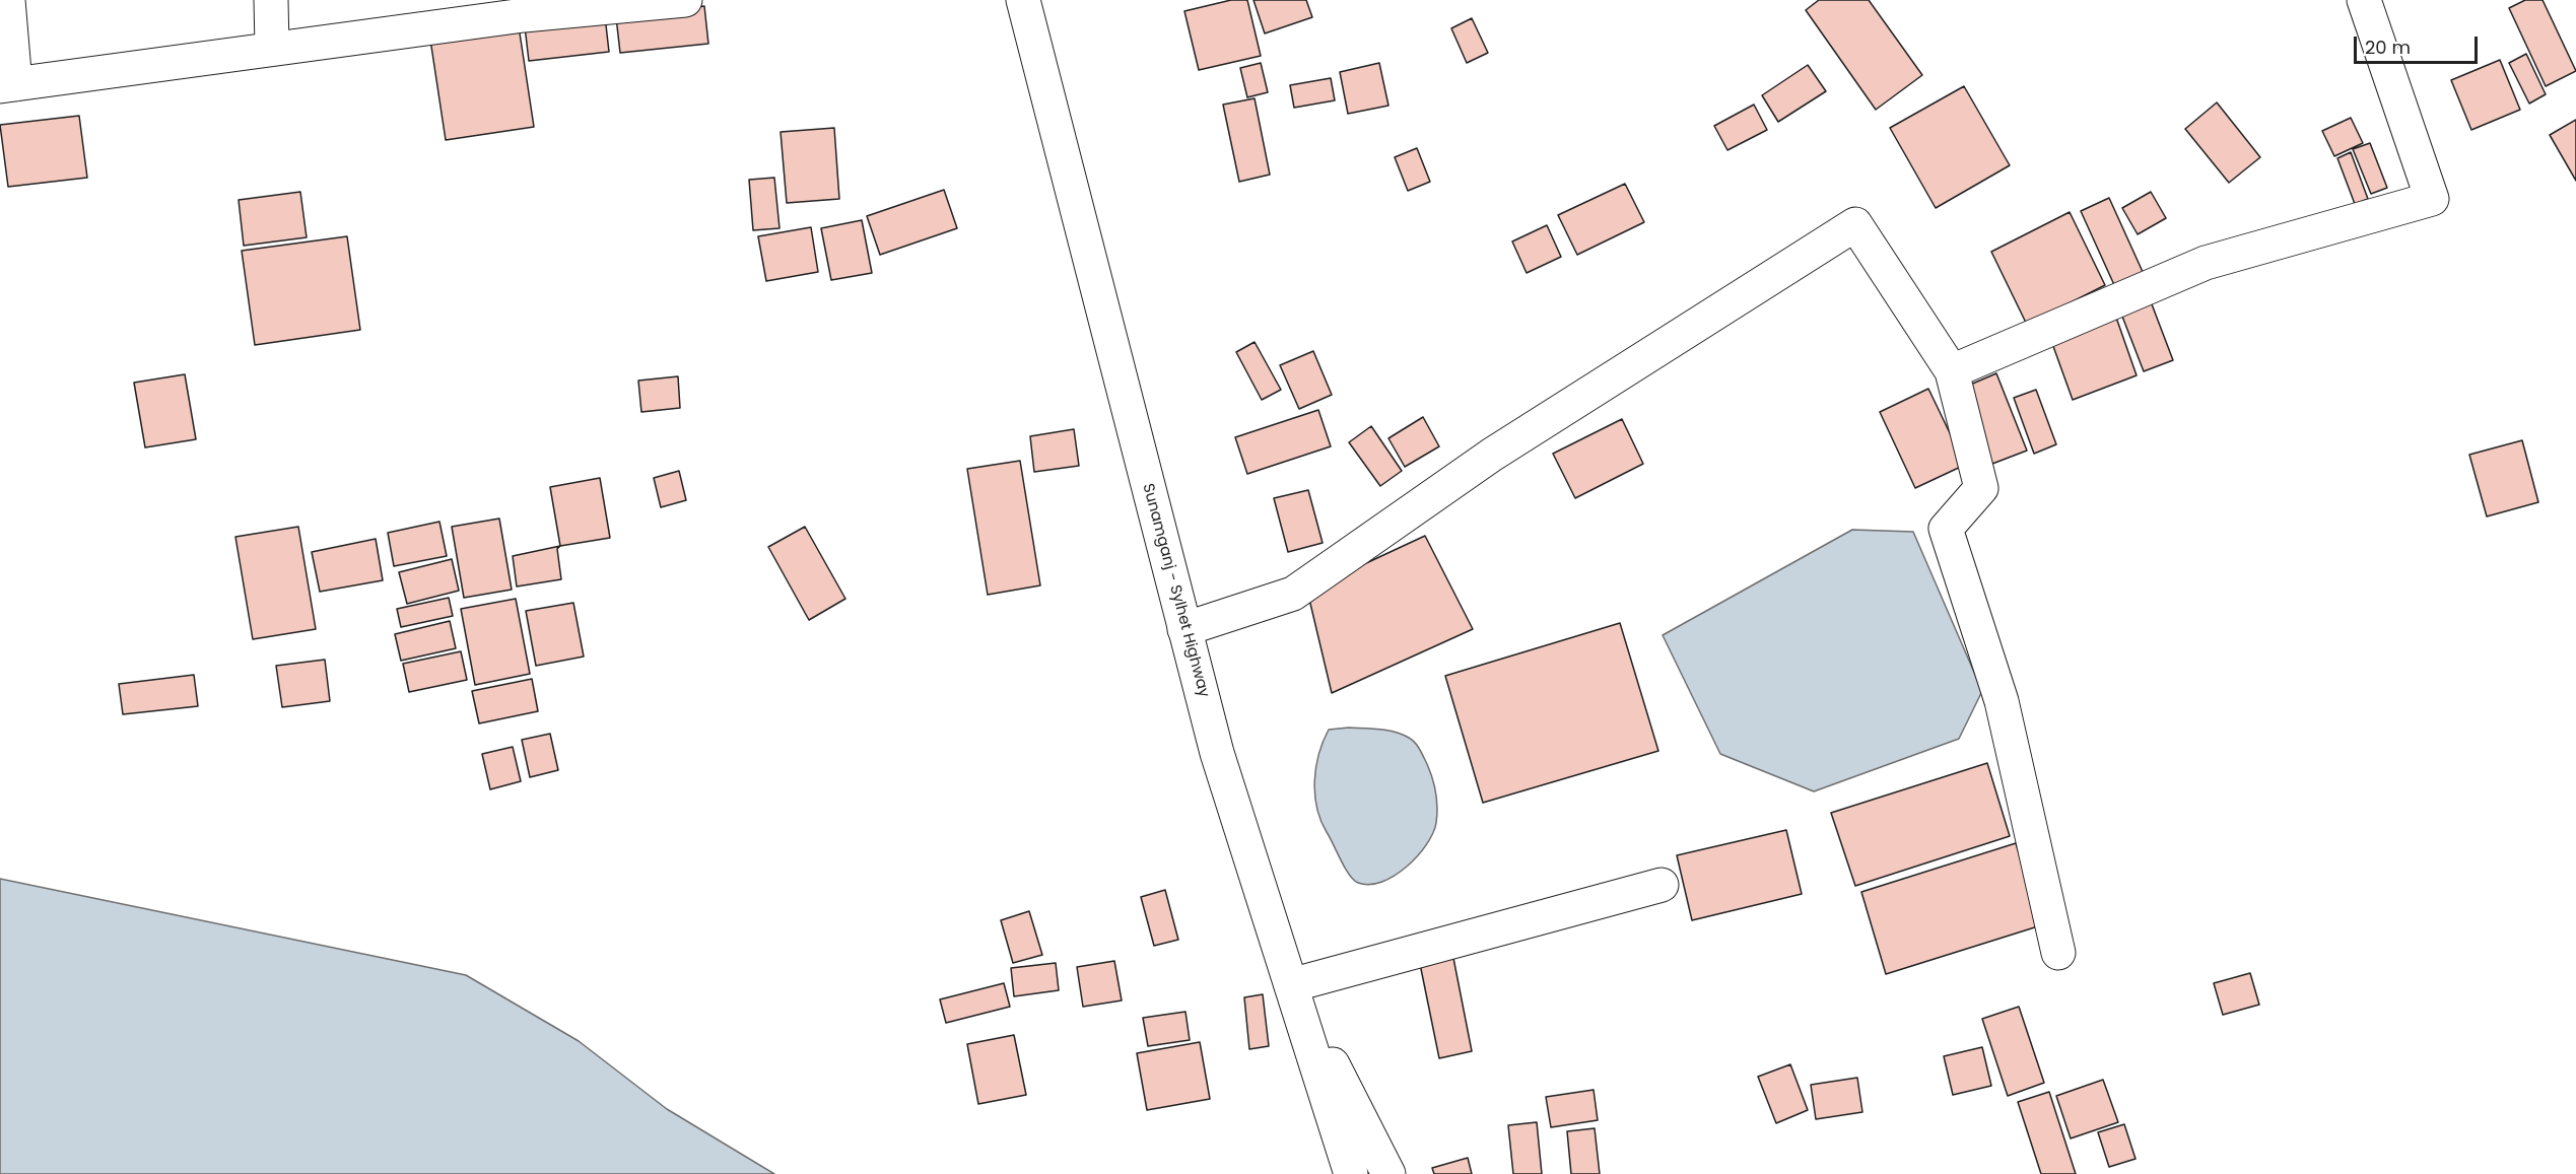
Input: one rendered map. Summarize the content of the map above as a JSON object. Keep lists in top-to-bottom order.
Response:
{
  "streets": {
    "street": ["Sunamganj - Sylhet Highway"]
  },
  "scale_bar": "20 m"
}
